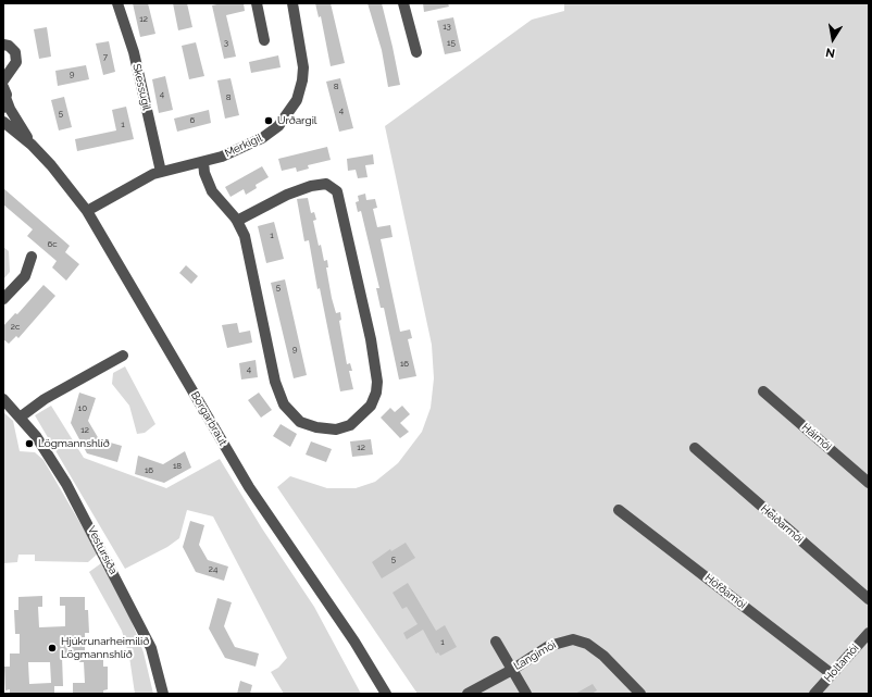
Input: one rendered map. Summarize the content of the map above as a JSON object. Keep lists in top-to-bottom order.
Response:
{
  "streets": {
    "street": [
      "Skessugil",
      "Merkigil",
      "Borgarbraut",
      "Háimói",
      "Heiðarmói",
      "Vestursíða",
      "Höfðamói",
      "Langimói",
      "Holtamói"
    ]
  },
  "crossings": [
    ["Skessugil", "Merkigil"],
    ["Merkigil", "Borgarbraut"],
    ["Höfðamói", "Holtamói"]
  ],
  "places": ["Urðargil", "Lögmannshlíð", "Hjúkrunarheimilið Lögmannshlíð"],
  "house_numbers": [
    "12",
    "13",
    "3",
    "15",
    "7",
    "9",
    "8",
    "4",
    "8",
    "4",
    "5",
    "6",
    "1",
    "1",
    "6c",
    "5",
    "2c",
    "9",
    "16",
    "4",
    "10",
    "12",
    "12",
    "18",
    "16",
    "5",
    "24",
    "1"
  ],
  "north": "bottom"
}
